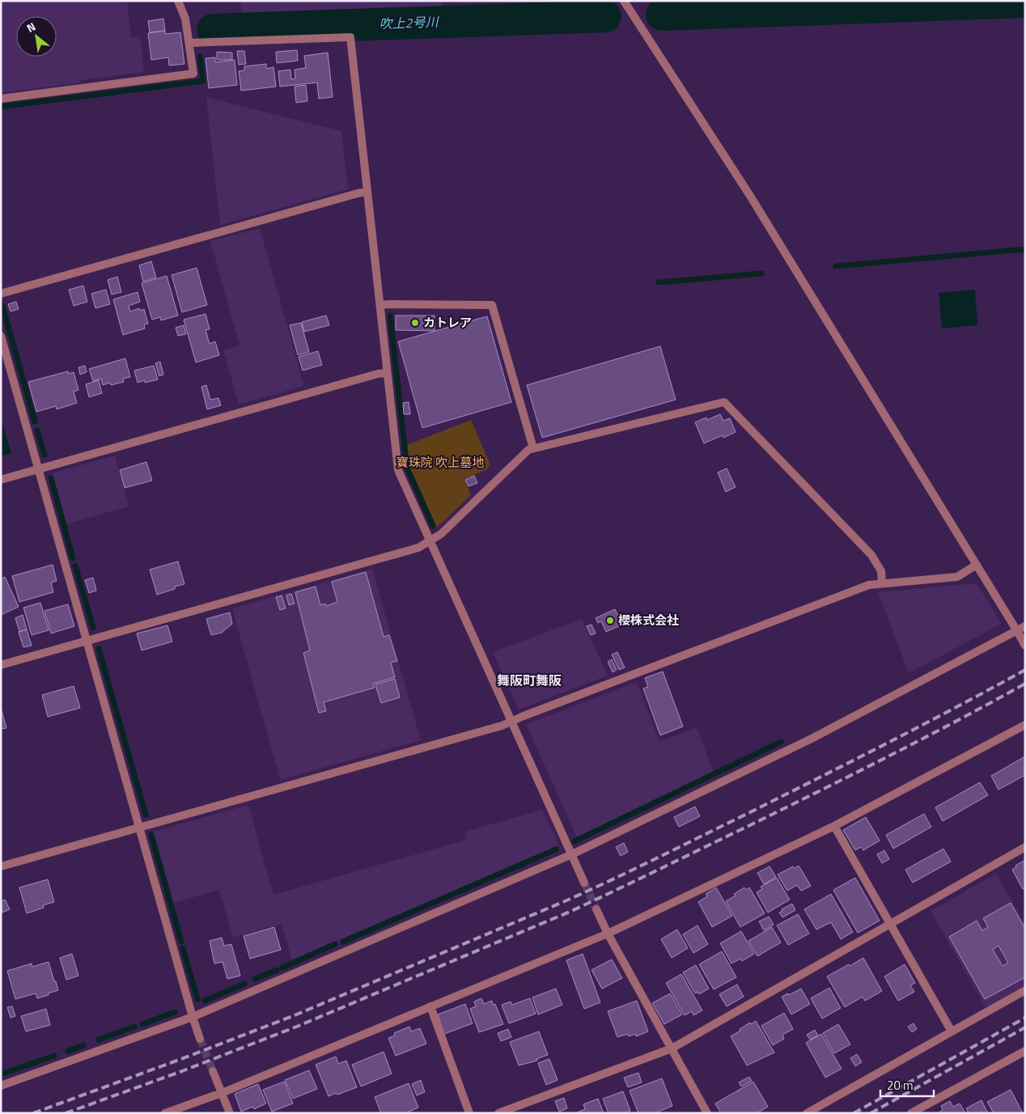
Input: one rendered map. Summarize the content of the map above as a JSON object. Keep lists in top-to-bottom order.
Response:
{
  "districts": ["舞阪町舞阪"],
  "water": ["吹上2号川"],
  "parks": ["寶珠院 吹上墓地"],
  "places": ["カトレア", "櫻株式会社"],
  "scale_bar": "20 m",
  "north": "top left"
}
